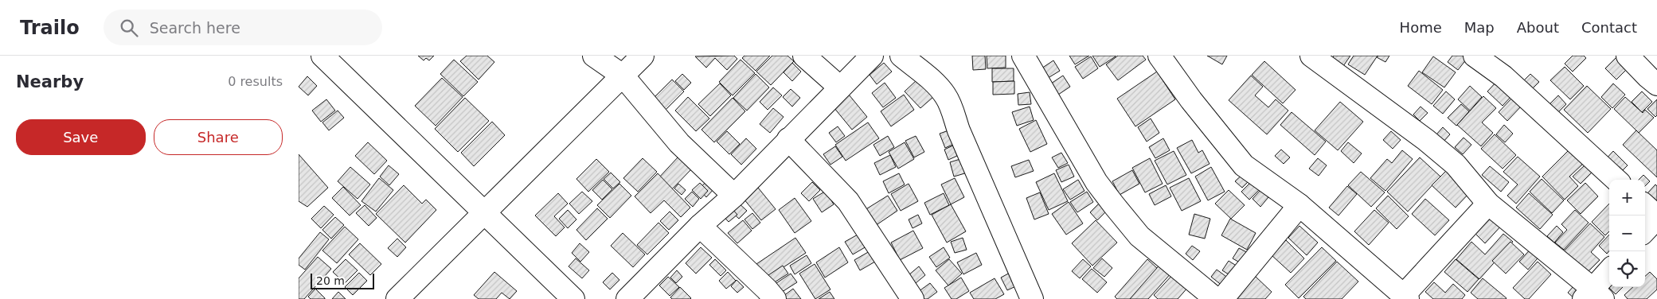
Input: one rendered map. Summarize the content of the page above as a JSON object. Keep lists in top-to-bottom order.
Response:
{
  "scale_bar": "20 m",
  "page": {
    "header": "Trailo",
    "search": "Search here",
    "nav": [
      "Home",
      "Map",
      "About",
      "Contact"
    ],
    "heading": ["Nearby", "0 results"],
    "buttons": ["Save", "Share"],
    "map_buttons": ["+", "−"],
    "scale": "20 m"
  }
}
